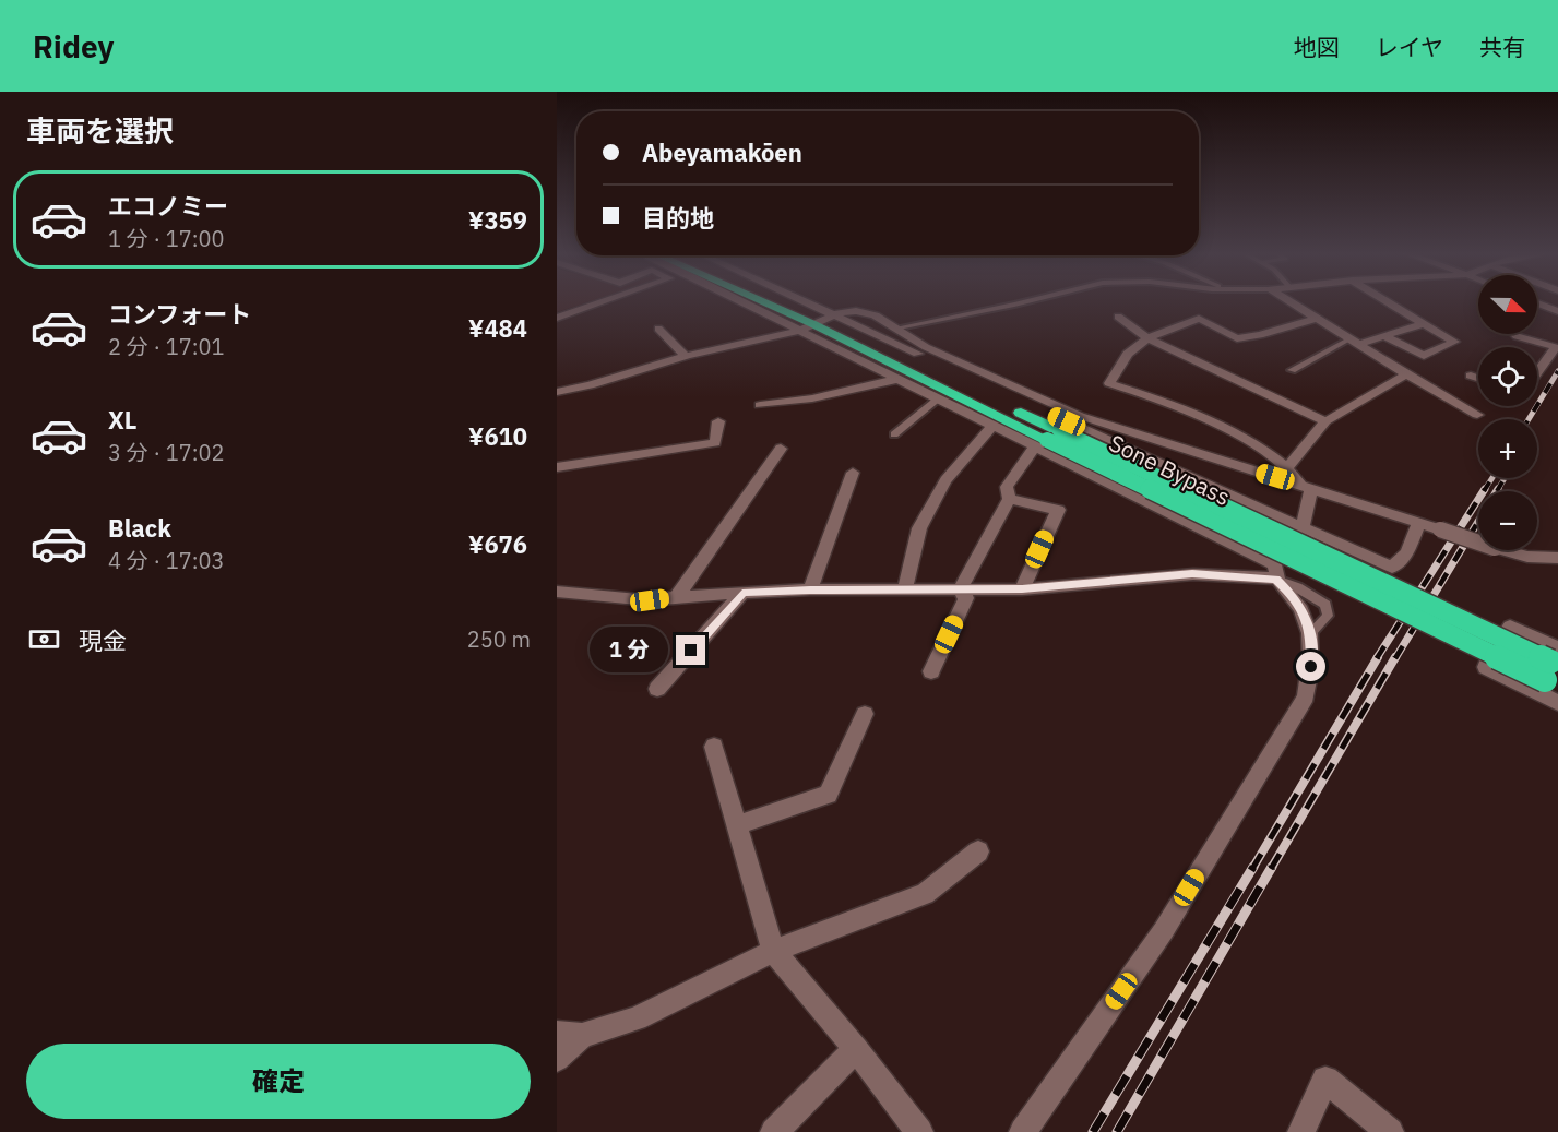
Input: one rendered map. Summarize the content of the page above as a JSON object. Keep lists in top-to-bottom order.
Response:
{
  "streets": {
    "highway": ["Sone Bypass"]
  },
  "north": "right",
  "page": {
    "header": "Ridey",
    "nav": ["地図", "レイヤ", "共有"],
    "heading": "車両を選択",
    "banner": ["Abeyamakōen", "目的地"],
    "list": [
      {
        "name": "エコノミー",
        "note": "1 分 · 17:00",
        "value": "¥359"
      },
      {
        "name": "コンフォート",
        "note": "2 分 · 17:01",
        "value": "¥484"
      },
      {
        "name": "XL",
        "note": "3 分 · 17:02",
        "value": "¥610"
      },
      {
        "name": "Black",
        "note": "4 分 · 17:03",
        "value": "¥676"
      }
    ],
    "map_buttons": ["+", "−"],
    "pay": ["現金", "250 m"],
    "bubble": "1 分",
    "buttons": "確定"
  }
}
